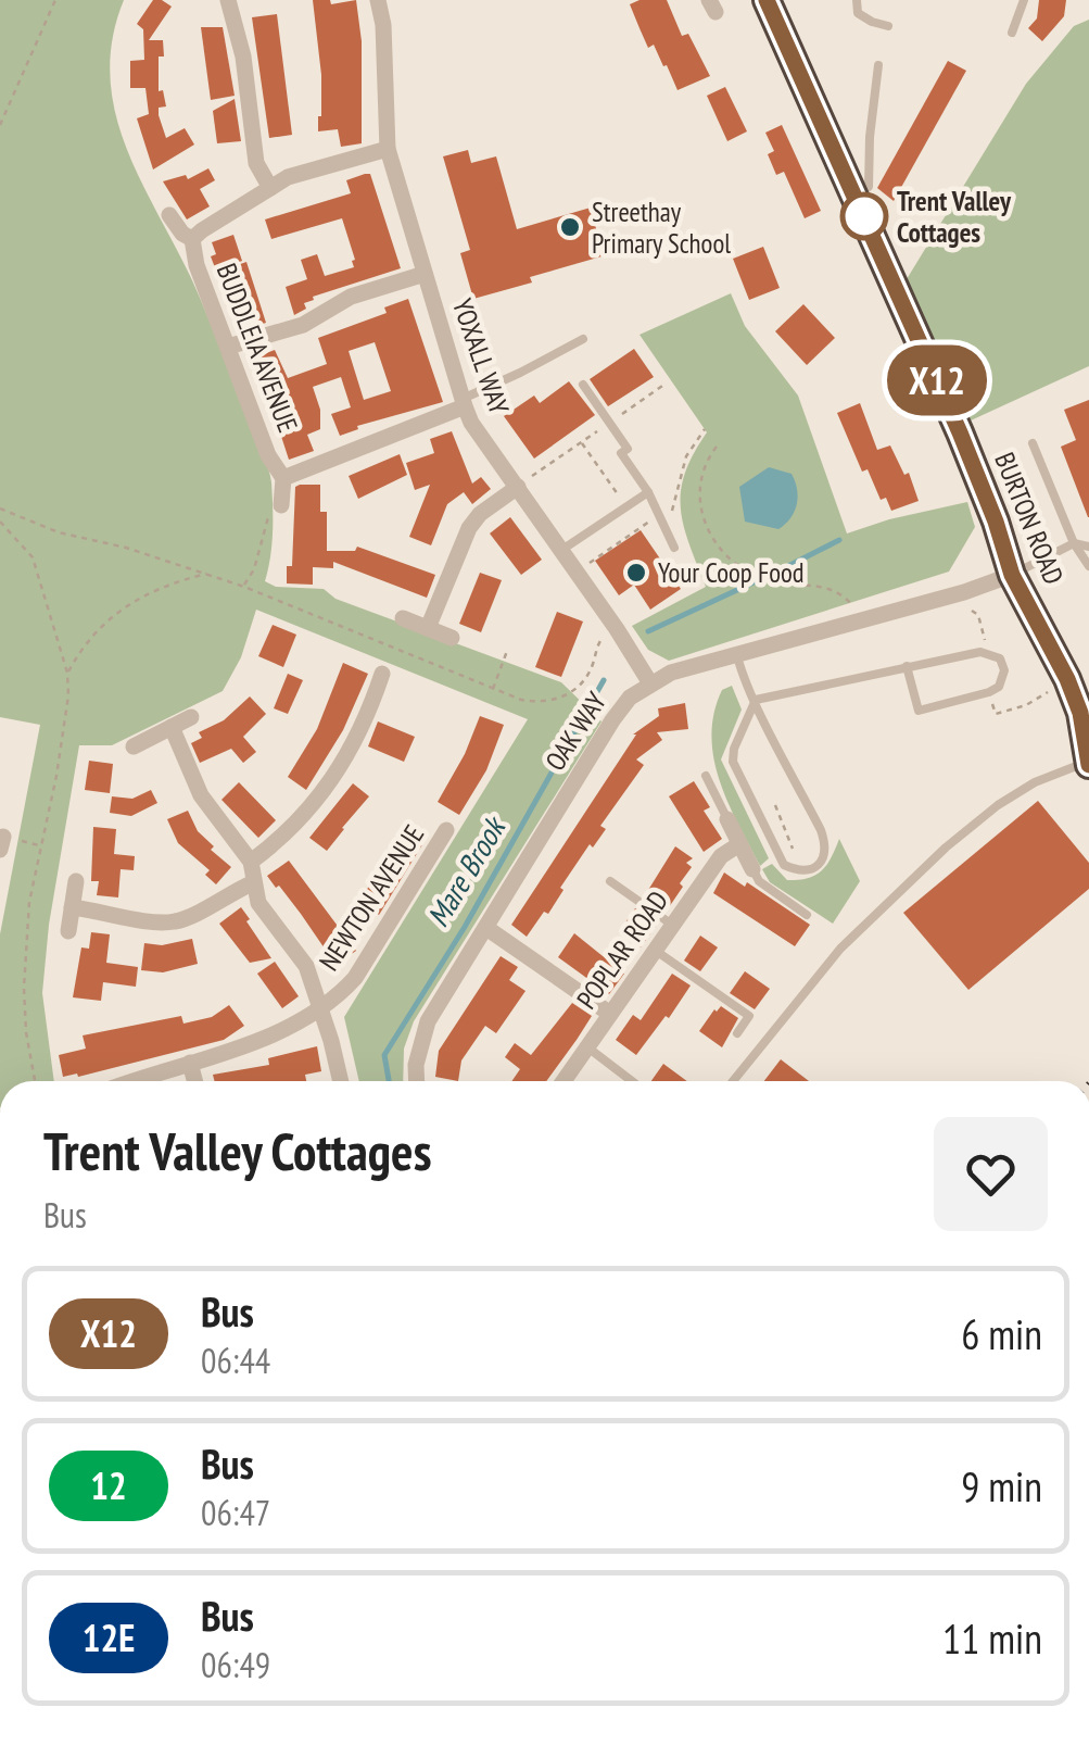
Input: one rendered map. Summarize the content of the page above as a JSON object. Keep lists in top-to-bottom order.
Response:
{
  "streets": {
    "highway": ["BURTON ROAD"],
    "street": [
      "BUDDLEIA AVENUE",
      "YOXALL WAY",
      "OAK WAY",
      "NEWTON AVENUE",
      "POPLAR ROAD"
    ]
  },
  "crossings": [
    ["YOXALL WAY", "OAK WAY"],
    ["BURTON ROAD", "OAK WAY"]
  ],
  "water": ["Mare Brook"],
  "places": ["Trent Valley Cottages", "Streethay Primary School", "Your Coop Food"],
  "lines": ["bus line X12"],
  "page": {
    "on_map": "X12",
    "heading": ["Trent Valley Cottages", "Bus"],
    "list": [
      {
        "mark": "X12",
        "name": "Bus",
        "note": "06:44",
        "value": "6 min"
      },
      {
        "mark": "12",
        "name": "Bus",
        "note": "06:47",
        "value": "9 min"
      },
      {
        "mark": "12E",
        "name": "Bus",
        "note": "06:49",
        "value": "11 min"
      }
    ]
  }
}
